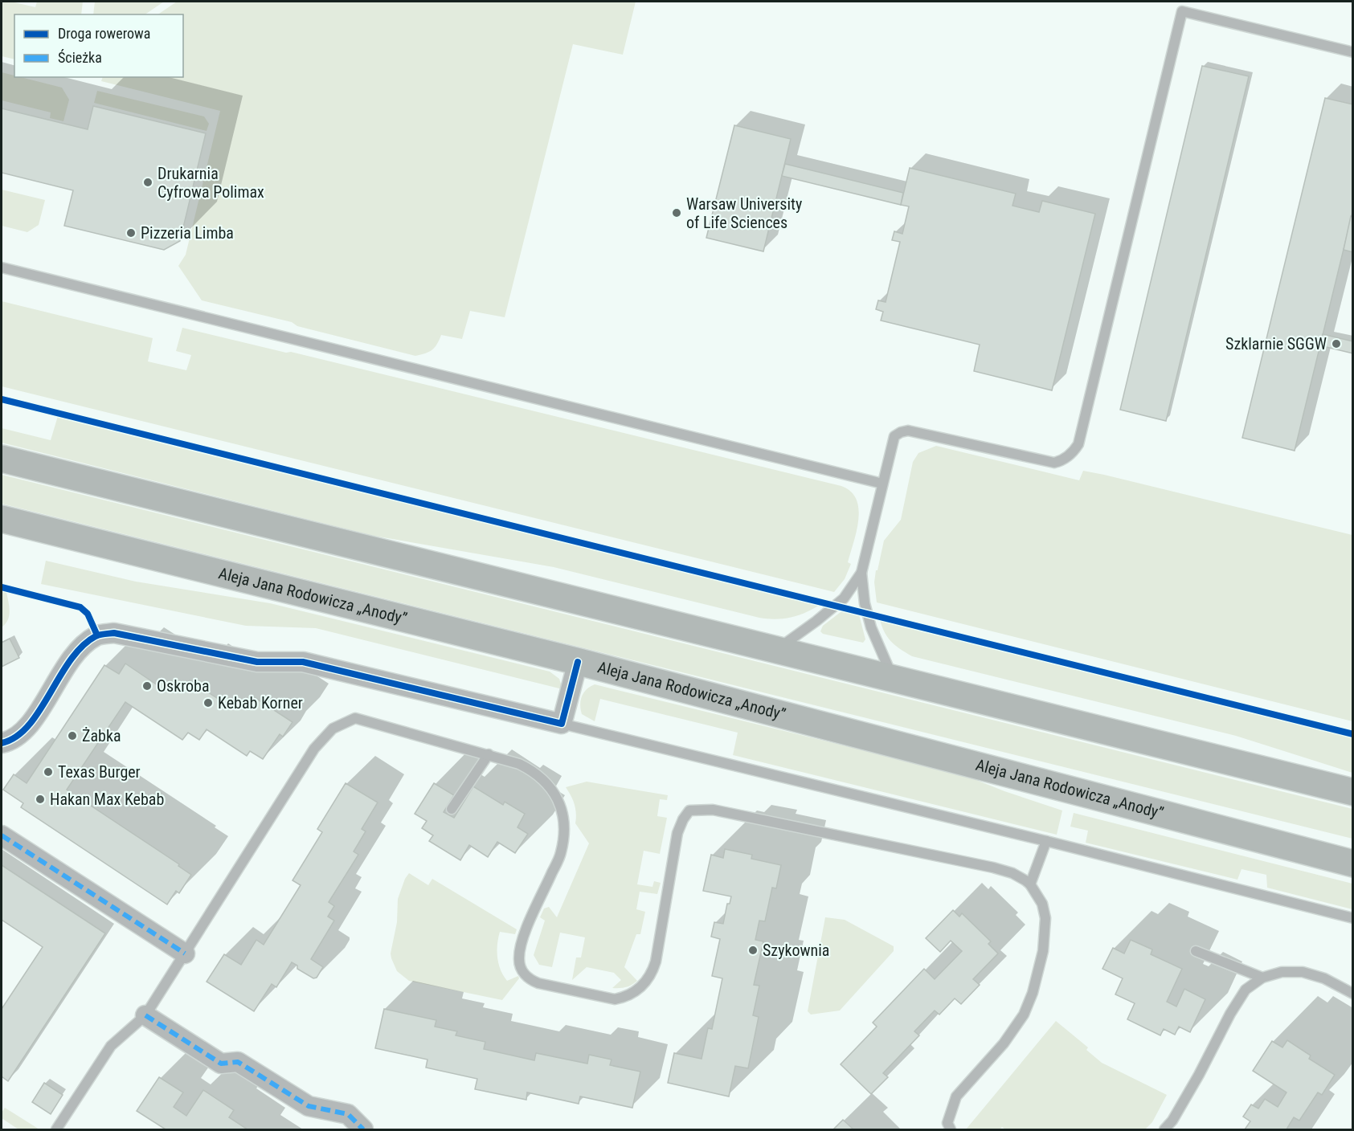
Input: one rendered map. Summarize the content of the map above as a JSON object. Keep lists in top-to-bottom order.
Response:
{
  "streets": {
    "main road": ["Aleja Jana Rodowicza „Anody”"]
  },
  "places": [
    "Drukarnia Cyfrowa Polimax",
    "Warsaw University of Life Sciences",
    "Pizzeria Limba",
    "Szklarnie SGGW",
    "Oskroba",
    "Kebab Korner",
    "Żabka",
    "Texas Burger",
    "Hakan Max Kebab",
    "Szykownia"
  ],
  "legend": ["Droga rowerowa", "Ścieżka"]
}
